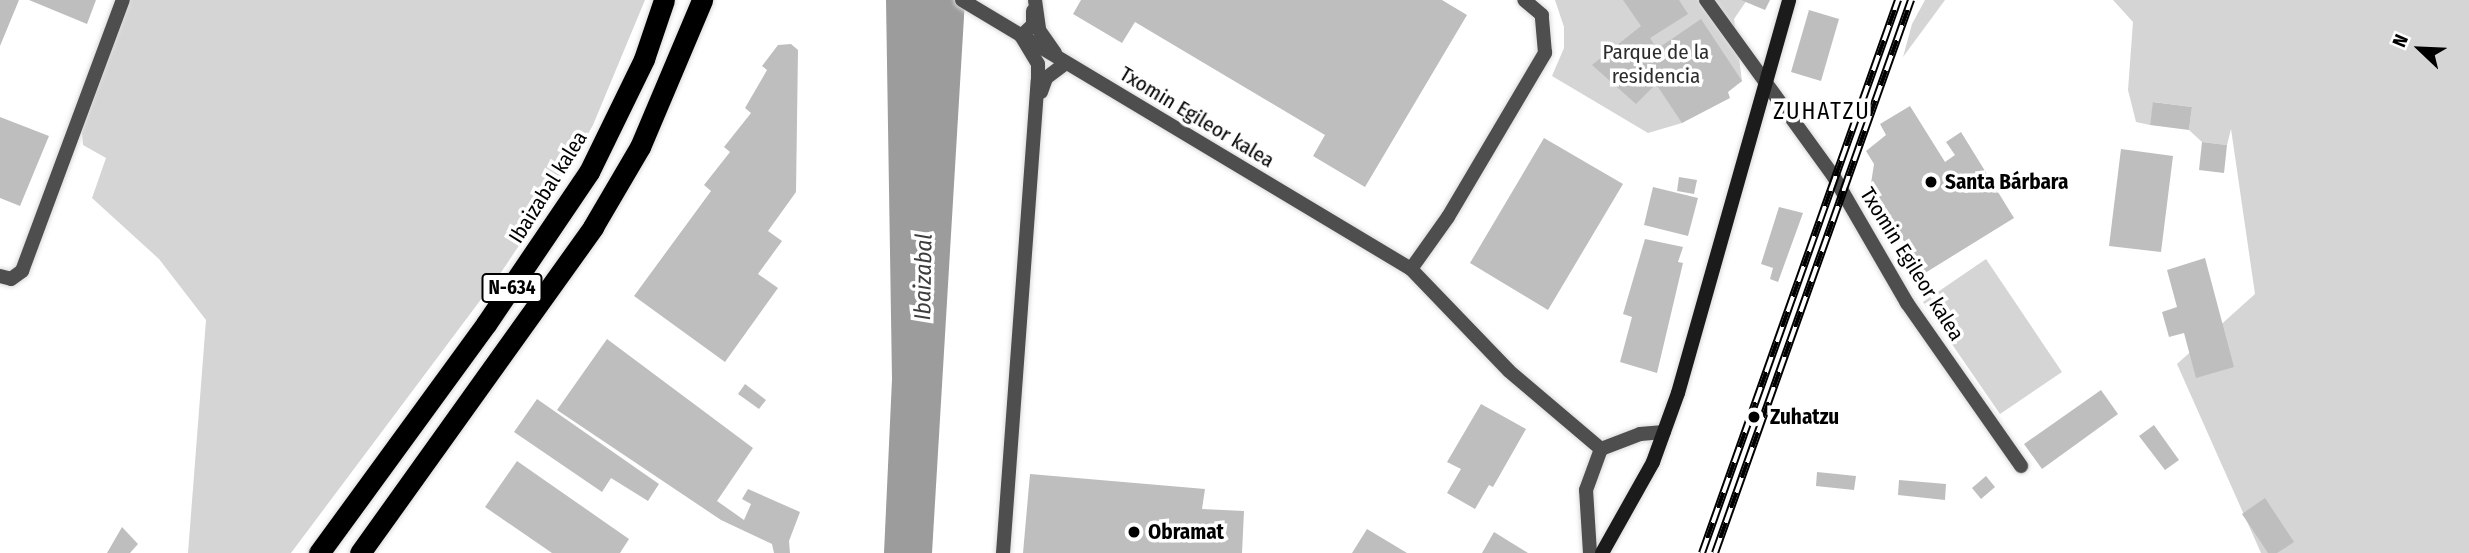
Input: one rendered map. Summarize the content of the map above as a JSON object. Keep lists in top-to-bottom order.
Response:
{
  "streets": {
    "highway": ["Ibaizabal kalea", "N-634"],
    "street": ["Txomin Egileor kalea"]
  },
  "districts": ["ZUHATZU"],
  "water": ["Ibaizabal"],
  "parks": ["Parque de la residencia"],
  "places": ["Santa Bárbara", "Zuhatzu", "Obramat"],
  "north": "top left"
}
